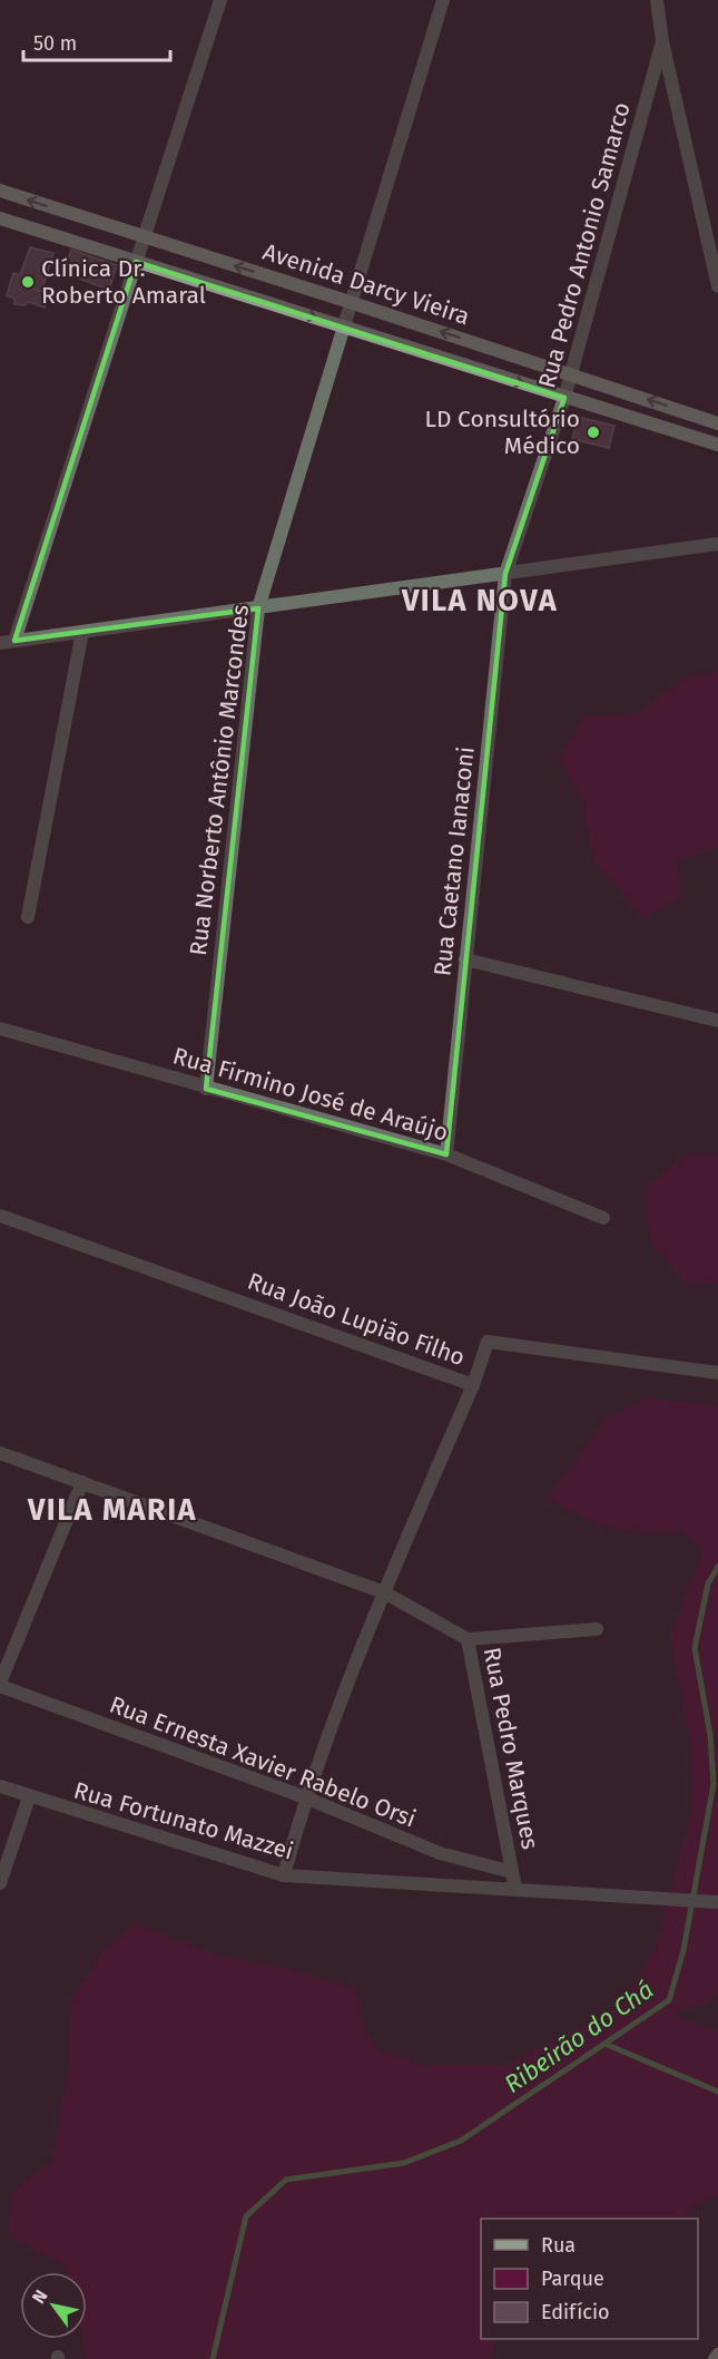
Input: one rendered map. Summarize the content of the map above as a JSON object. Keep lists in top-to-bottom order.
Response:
{
  "streets": {
    "main road": ["Avenida Darcy Vieira"],
    "street": [
      "Rua Pedro Antonio Samarco",
      "Rua Norberto Antônio Marcondes",
      "Rua Caetano Ianaconi",
      "Rua Firmino José de Araújo",
      "Rua João Lupião Filho",
      "Rua Pedro Marques",
      "Rua Ernesta Xavier Rabelo Orsi",
      "Rua Fortunato Mazzei"
    ]
  },
  "crossings": [
    ["Rua Pedro Antonio Samarco", "Avenida Darcy Vieira"],
    ["Rua Pedro Antonio Samarco", "Rua Caetano Ianaconi"],
    ["Avenida Darcy Vieira", "Rua Norberto Antônio Marcondes"],
    ["Rua Norberto Antônio Marcondes", "Rua Firmino José de Araújo"],
    ["Rua Caetano Ianaconi", "Rua Firmino José de Araújo"],
    ["Rua Pedro Marques", "Rua Ernesta Xavier Rabelo Orsi"],
    ["Rua Pedro Marques", "Rua Fortunato Mazzei"]
  ],
  "districts": ["VILA NOVA", "VILA MARIA"],
  "water": ["Ribeirão do Chá"],
  "places": ["Clínica Dr. Roberto Amaral", "LD Consultório Médico"],
  "legend": ["Rua", "Parque", "Edifício"],
  "scale_bar": "50 m",
  "north": "top left"
}
